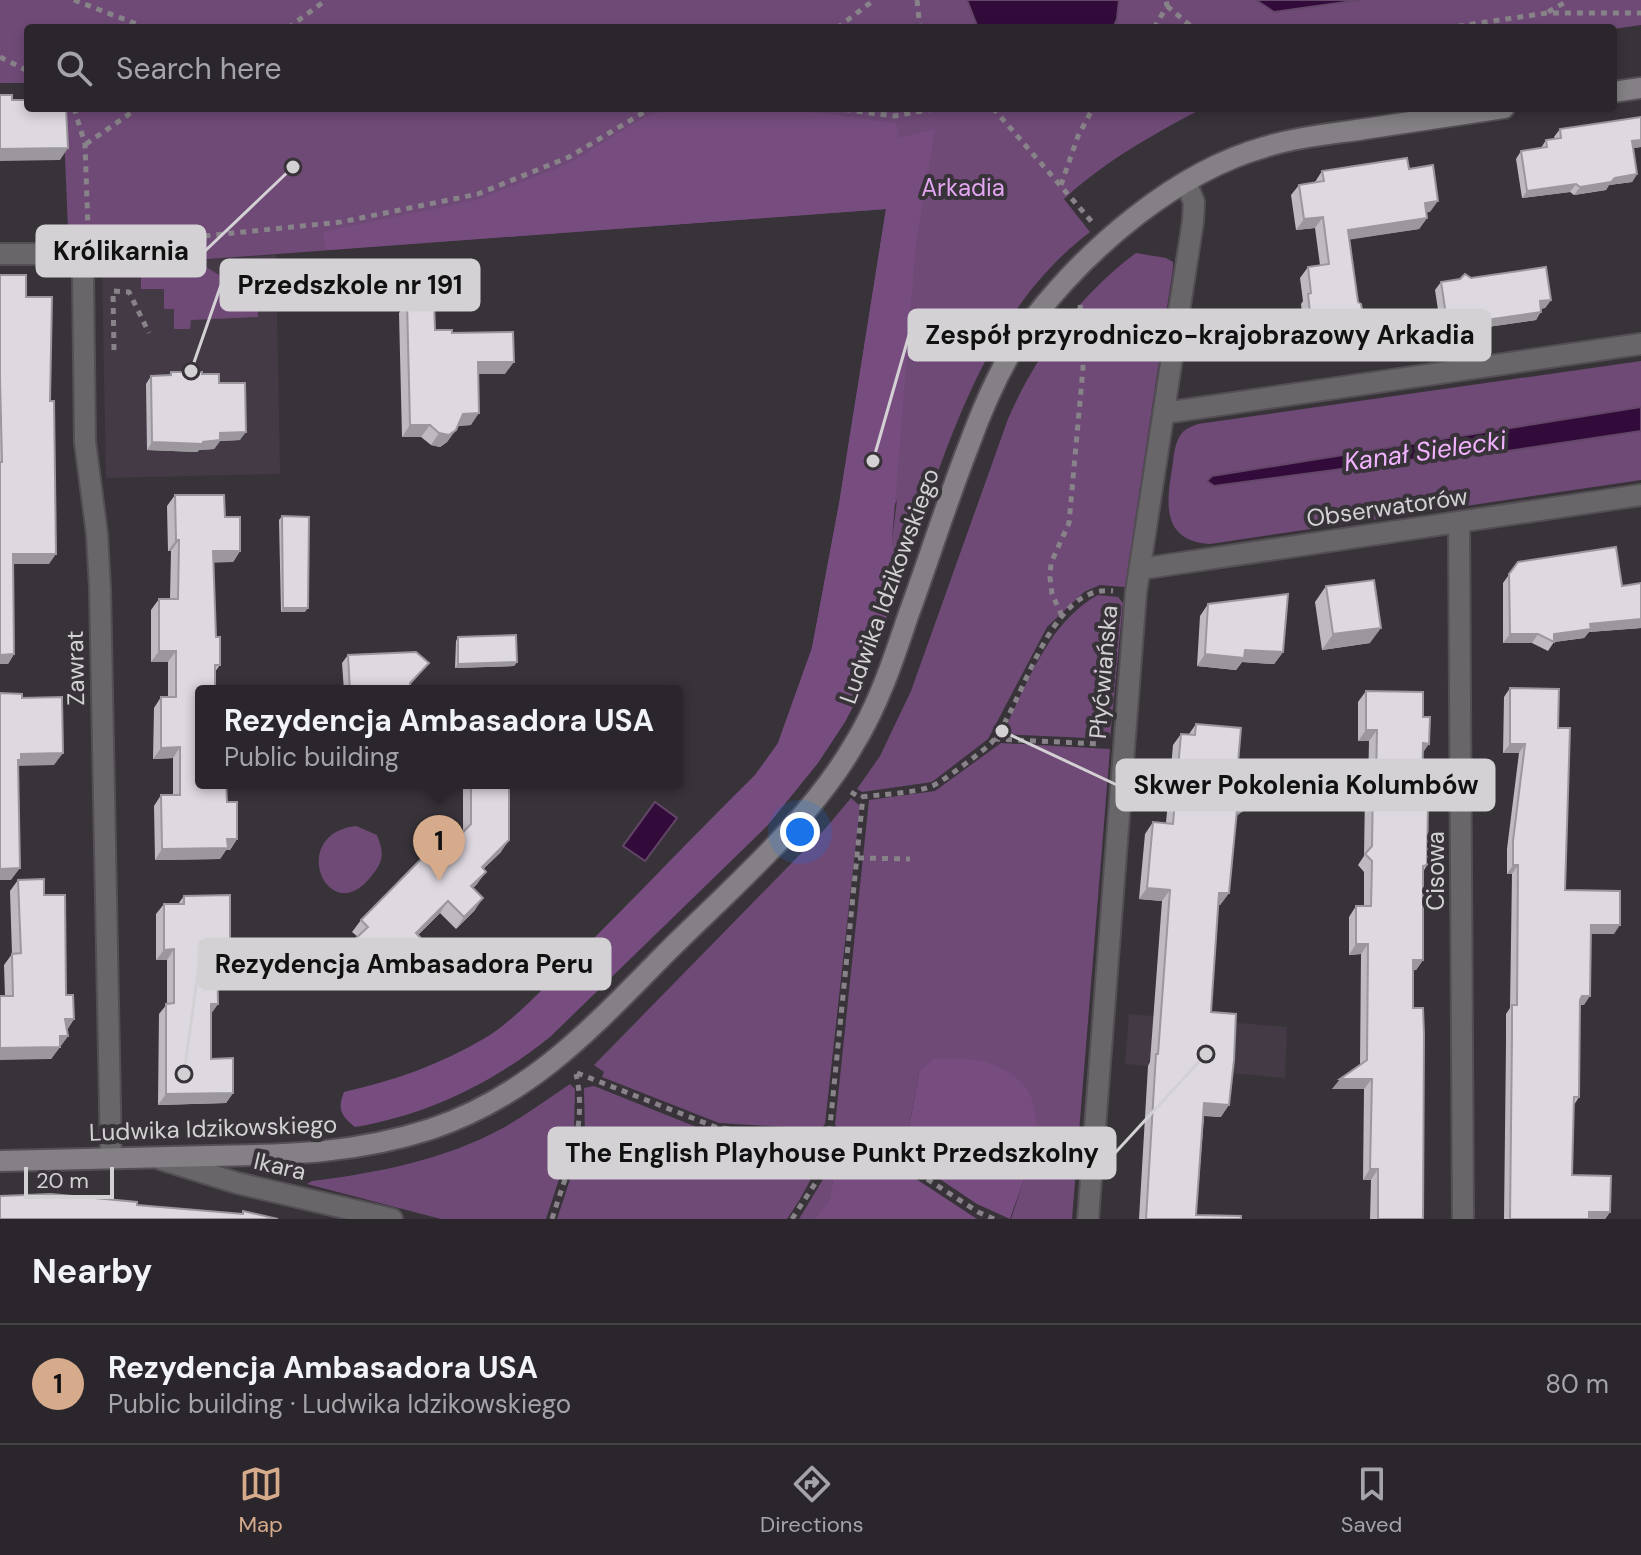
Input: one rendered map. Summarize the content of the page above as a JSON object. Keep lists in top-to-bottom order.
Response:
{
  "streets": {
    "street": [
      "Obserwatorów",
      "Ludwika Idzikowskiego",
      "Zawrat",
      "Płyćwiańska",
      "Cisowa",
      "Ikara"
    ]
  },
  "crossings": [
    ["Obserwatorów", "Płyćwiańska"],
    ["Obserwatorów", "Cisowa"],
    ["Ludwika Idzikowskiego", "Zawrat"],
    ["Ludwika Idzikowskiego", "Płyćwiańska"],
    ["Ludwika Idzikowskiego", "Ikara"]
  ],
  "water": ["Kanał Sielecki"],
  "parks": ["Arkadia"],
  "places": [
    "Królikarnia",
    "Przedszkole nr 191",
    "Zespół przyrodniczo-krajobrazowy Arkadia",
    "Skwer Pokolenia Kolumbów",
    "The English Playhouse Punkt Przedszkolny",
    "Rezydencja Ambasadora Peru"
  ],
  "scale_bar": "20 m",
  "page": {
    "search": "Search here",
    "popup": ["Rezydencja Ambasadora USA", "Public building"],
    "pins": "1",
    "scale": "20 m",
    "heading": "Nearby",
    "list": [
      {
        "mark": "1",
        "name": "Rezydencja Ambasadora USA",
        "note": "Public building · Ludwika Idzikowskiego",
        "value": "80 m"
      }
    ],
    "nav": ["Map", "Directions", "Saved"]
  }
}
